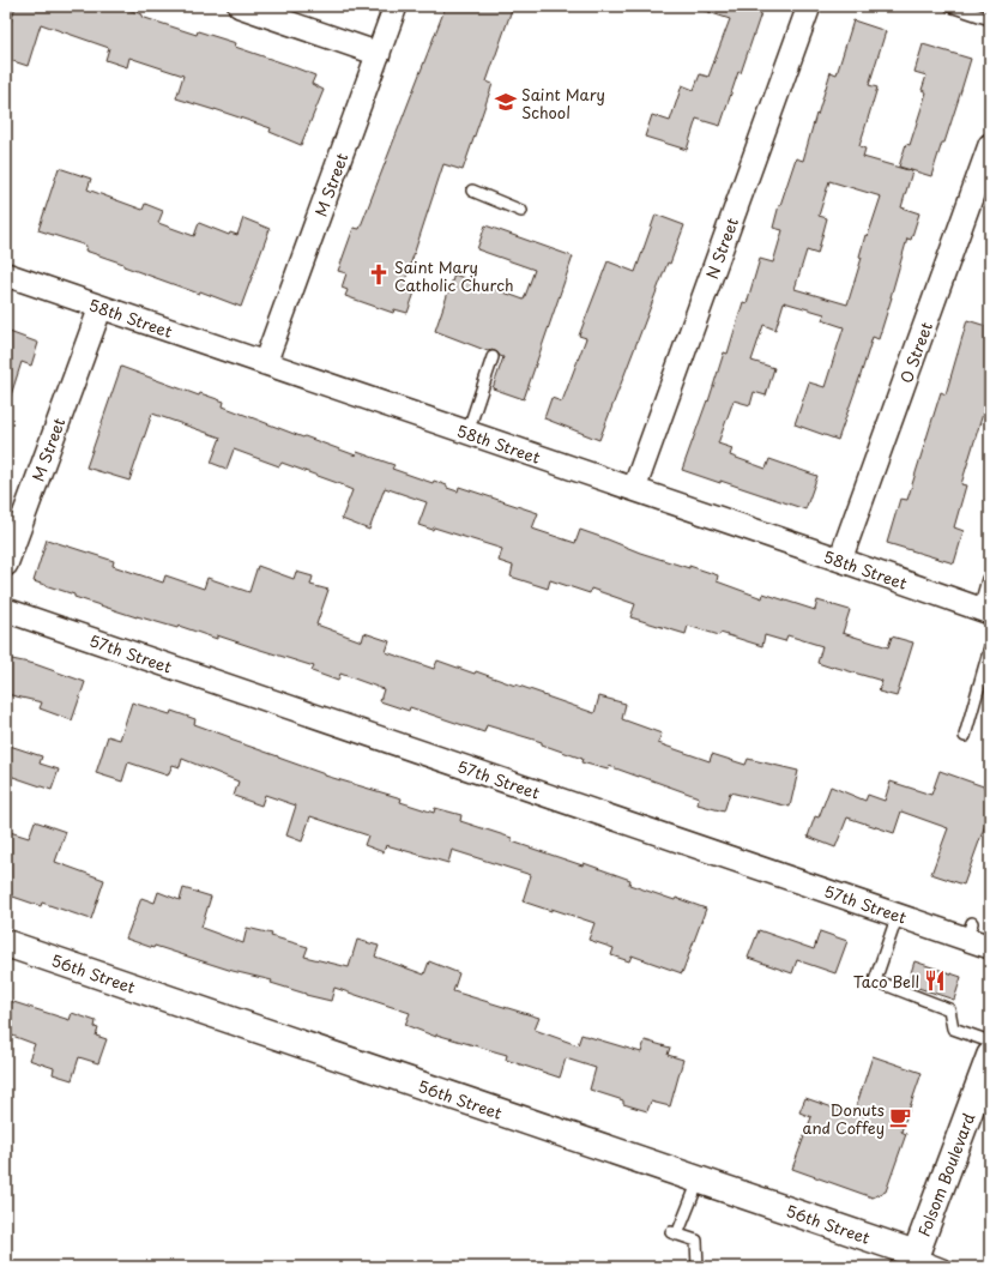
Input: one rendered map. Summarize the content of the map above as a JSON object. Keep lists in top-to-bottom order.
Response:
{
  "streets": {
    "street": [
      "M Street",
      "N Street",
      "58th Street",
      "O Street",
      "57th Street",
      "56th Street",
      "Folsom Boulevard"
    ]
  },
  "crossings": [
    ["M Street", "58th Street"],
    ["N Street", "58th Street"],
    ["58th Street", "O Street"],
    ["56th Street", "Folsom Boulevard"]
  ],
  "places": {
    "school or university": ["Saint Mary School"],
    "church": ["Saint Mary Catholic Church"],
    "restaurant": ["Taco Bell"],
    "cafe": ["Donuts and Coffey"]
  }
}
